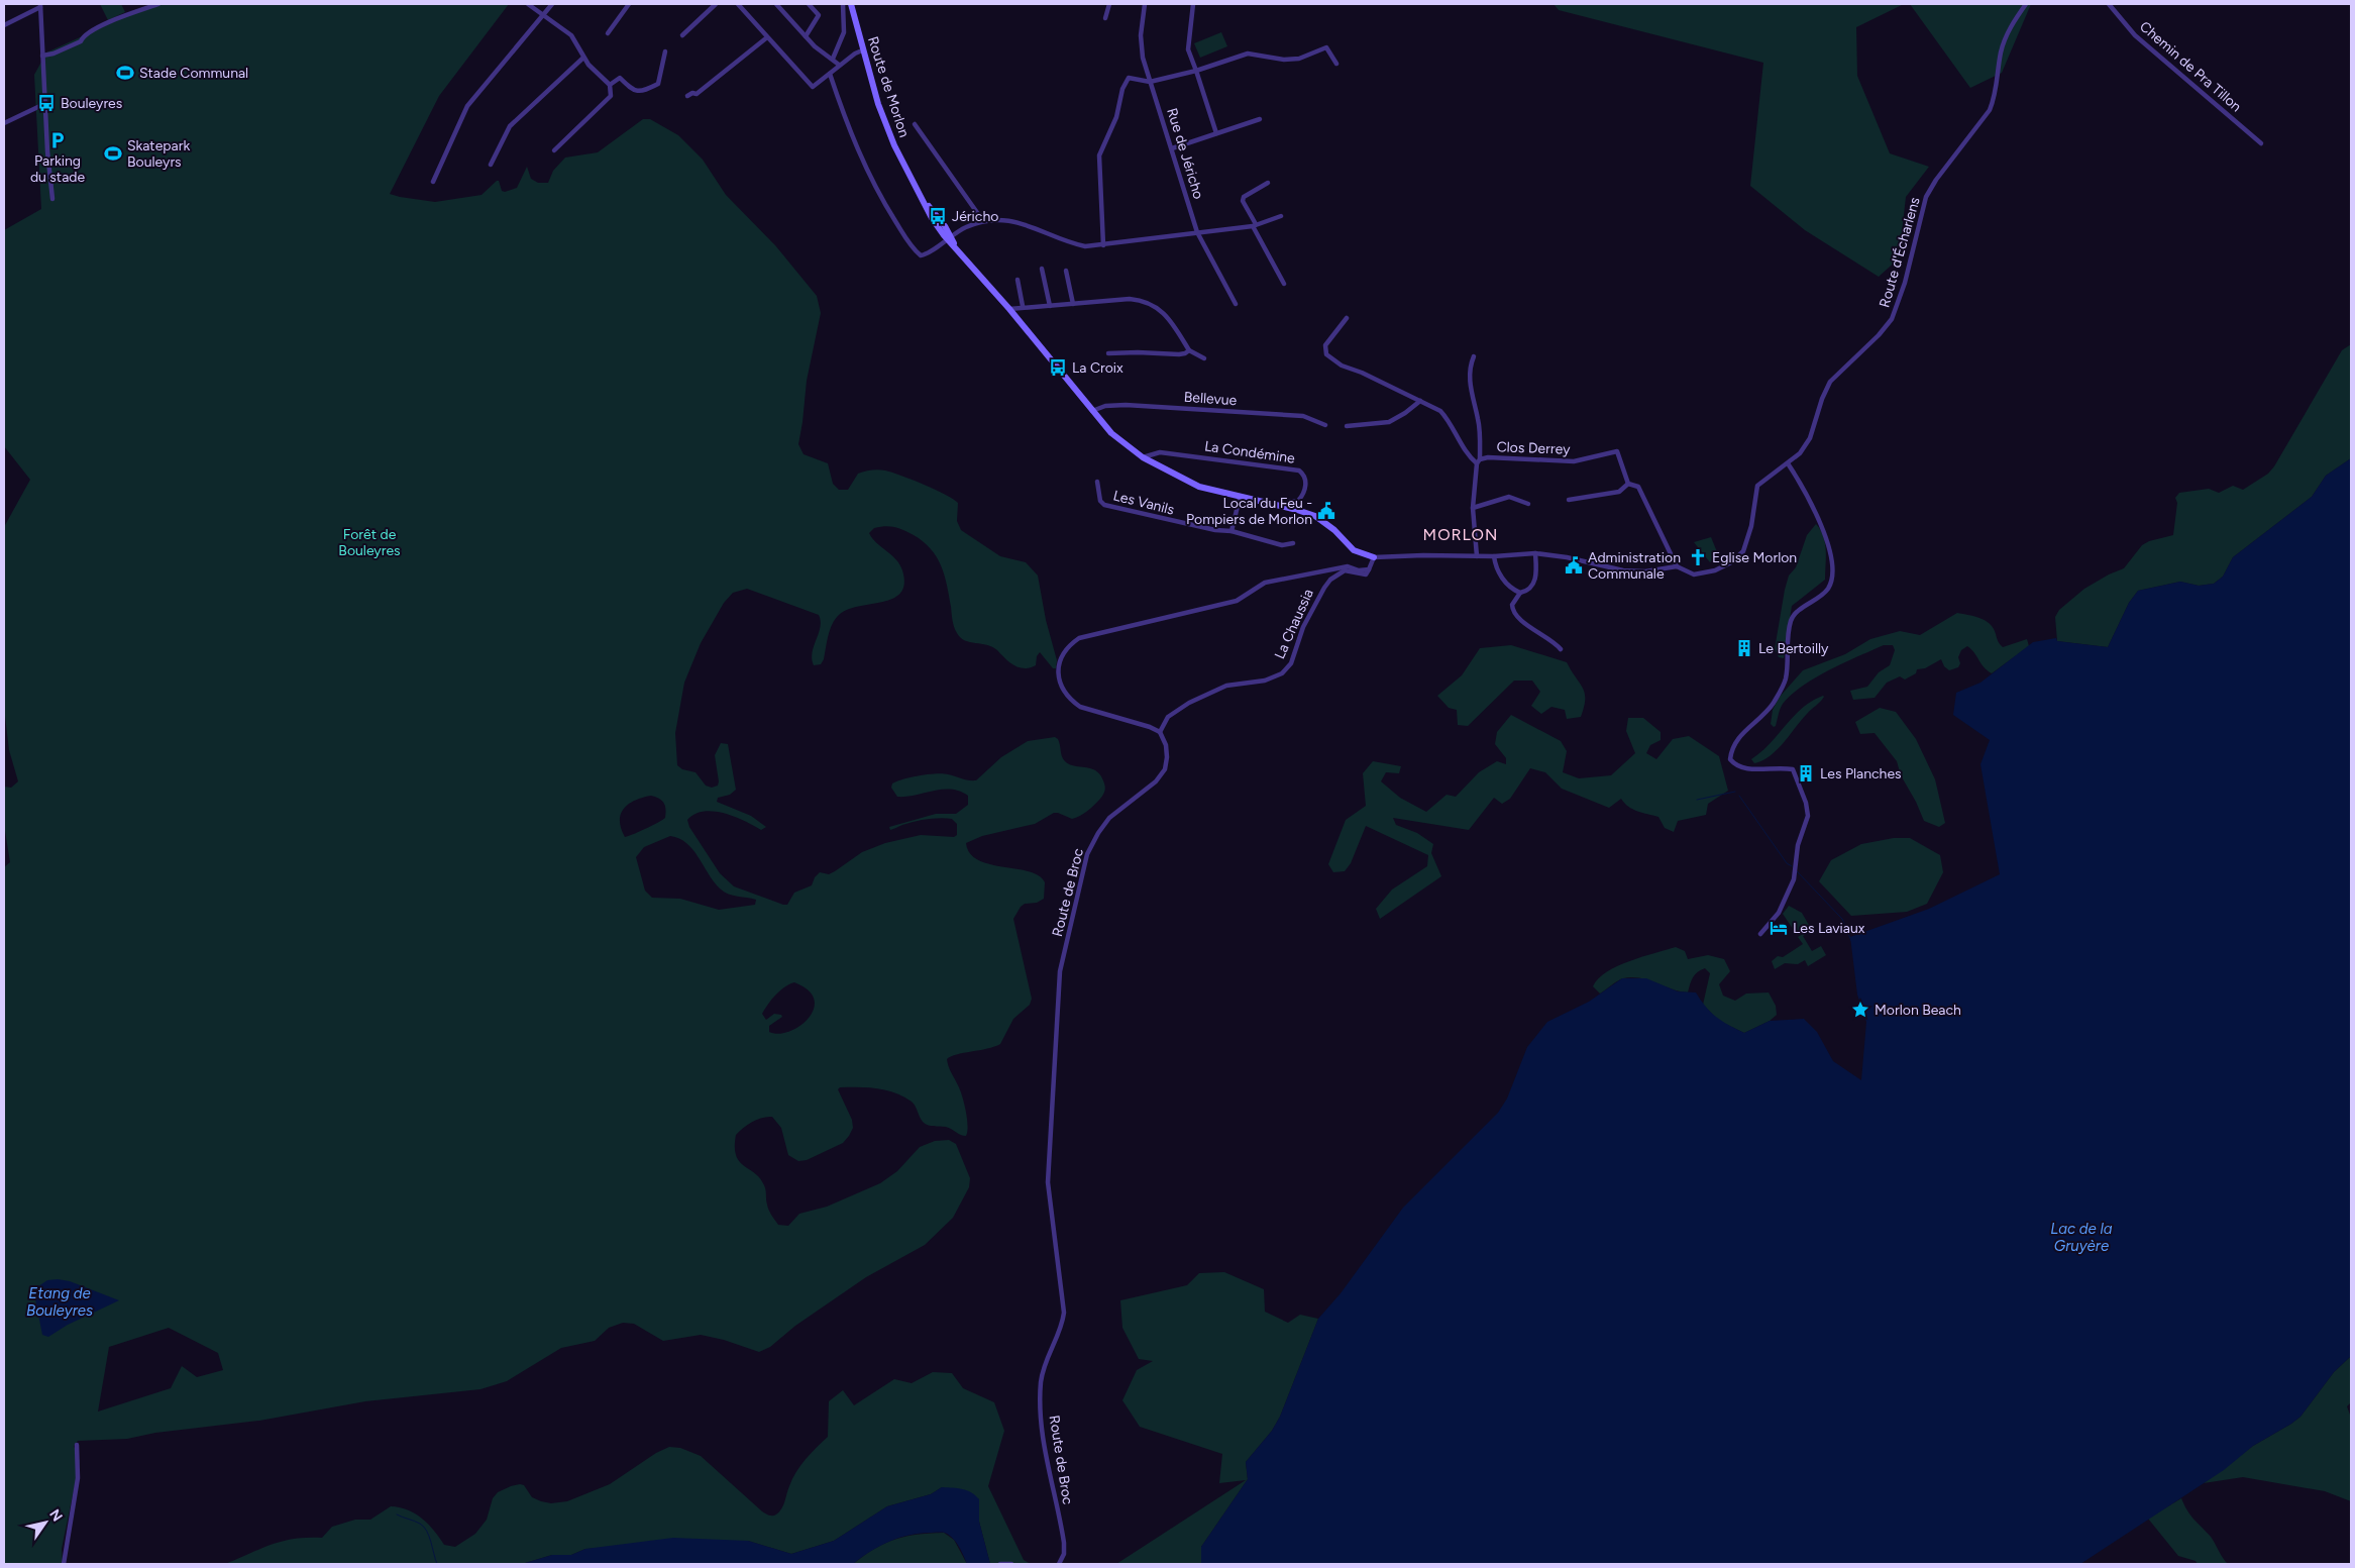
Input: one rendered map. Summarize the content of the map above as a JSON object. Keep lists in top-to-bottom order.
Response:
{
  "streets": {
    "street": [
      "Chemin de Pra Tillon",
      "Route de Morlon",
      "Rue de Jéricho",
      "Route d'Écharlens",
      "Bellevue",
      "Clos Derrey",
      "La Condémine",
      "Les Vanils",
      "La Chaussia",
      "Route de Broc"
    ]
  },
  "crossings": [
    ["Route de Morlon", "Bellevue"],
    ["Route de Morlon", "La Condémine"],
    ["La Chaussia", "Route de Broc"]
  ],
  "districts": ["MORLON"],
  "water": ["Lac de la Gruyère", "Etang de Bouleyres"],
  "parks": ["Forêt de Bouleyres"],
  "places": {
    "sports": ["Stade Communal", "Skatepark Bouleyrs"],
    "bus stop": ["Bouleyres", "Jéricho", "La Croix"],
    "parking": ["Parking du stade"],
    "public building": ["Local du Feu - Pompiers de Morlon", "Administration Communale"],
    "church": ["Eglise Morlon"],
    "building": ["Le Bertoilly", "Les Planches"],
    "hotel": ["Les Laviaux"],
    "place": ["Morlon Beach"]
  },
  "north": "top right"
}
